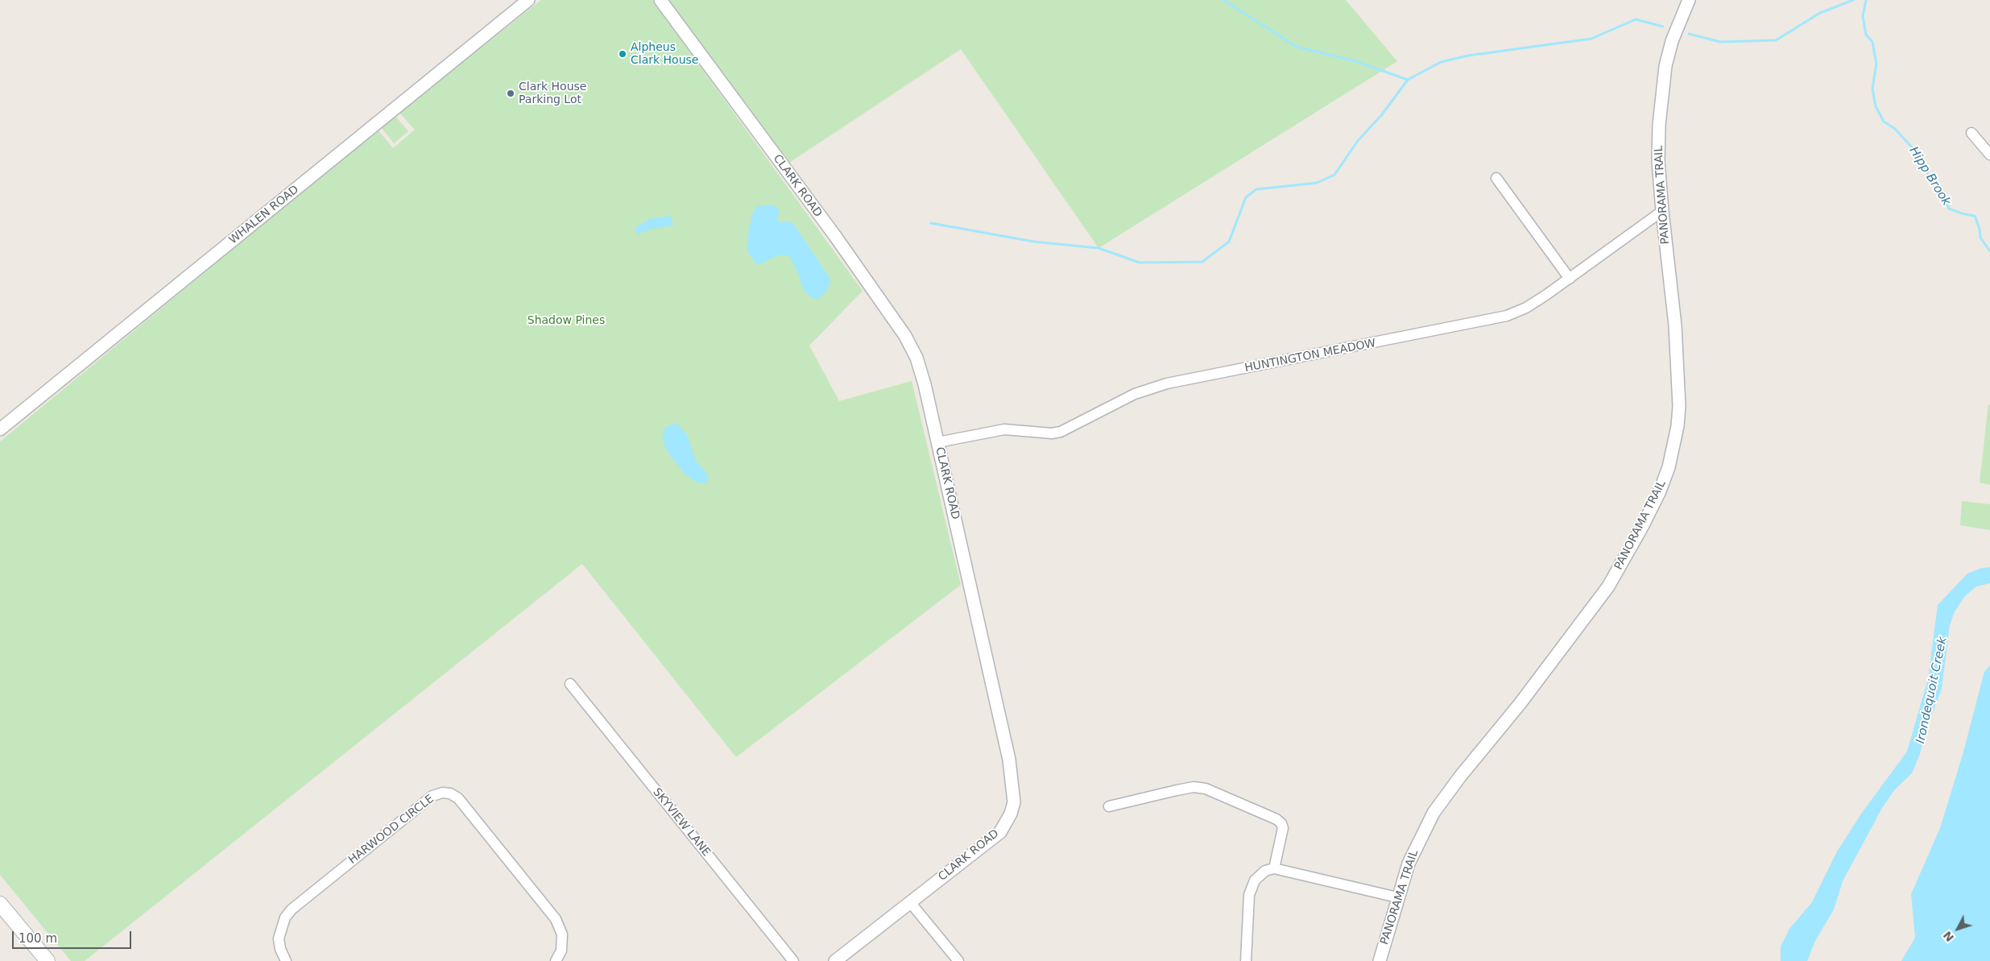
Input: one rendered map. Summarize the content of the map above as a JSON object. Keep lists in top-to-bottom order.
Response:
{
  "streets": {
    "street": [
      "CLARK ROAD",
      "PANORAMA TRAIL",
      "WHALEN ROAD",
      "HUNTINGTON MEADOW",
      "SKYVIEW LANE",
      "HARWOOD CIRCLE"
    ]
  },
  "crossings": [
    ["CLARK ROAD", "HUNTINGTON MEADOW"],
    ["PANORAMA TRAIL", "HUNTINGTON MEADOW"]
  ],
  "water": ["Hipp Brook", "Irondequoit Creek"],
  "parks": ["Shadow Pines"],
  "places": ["Alpheus Clark House", "Clark House Parking Lot"],
  "scale_bar": "100 m",
  "north": "bottom left"
}
